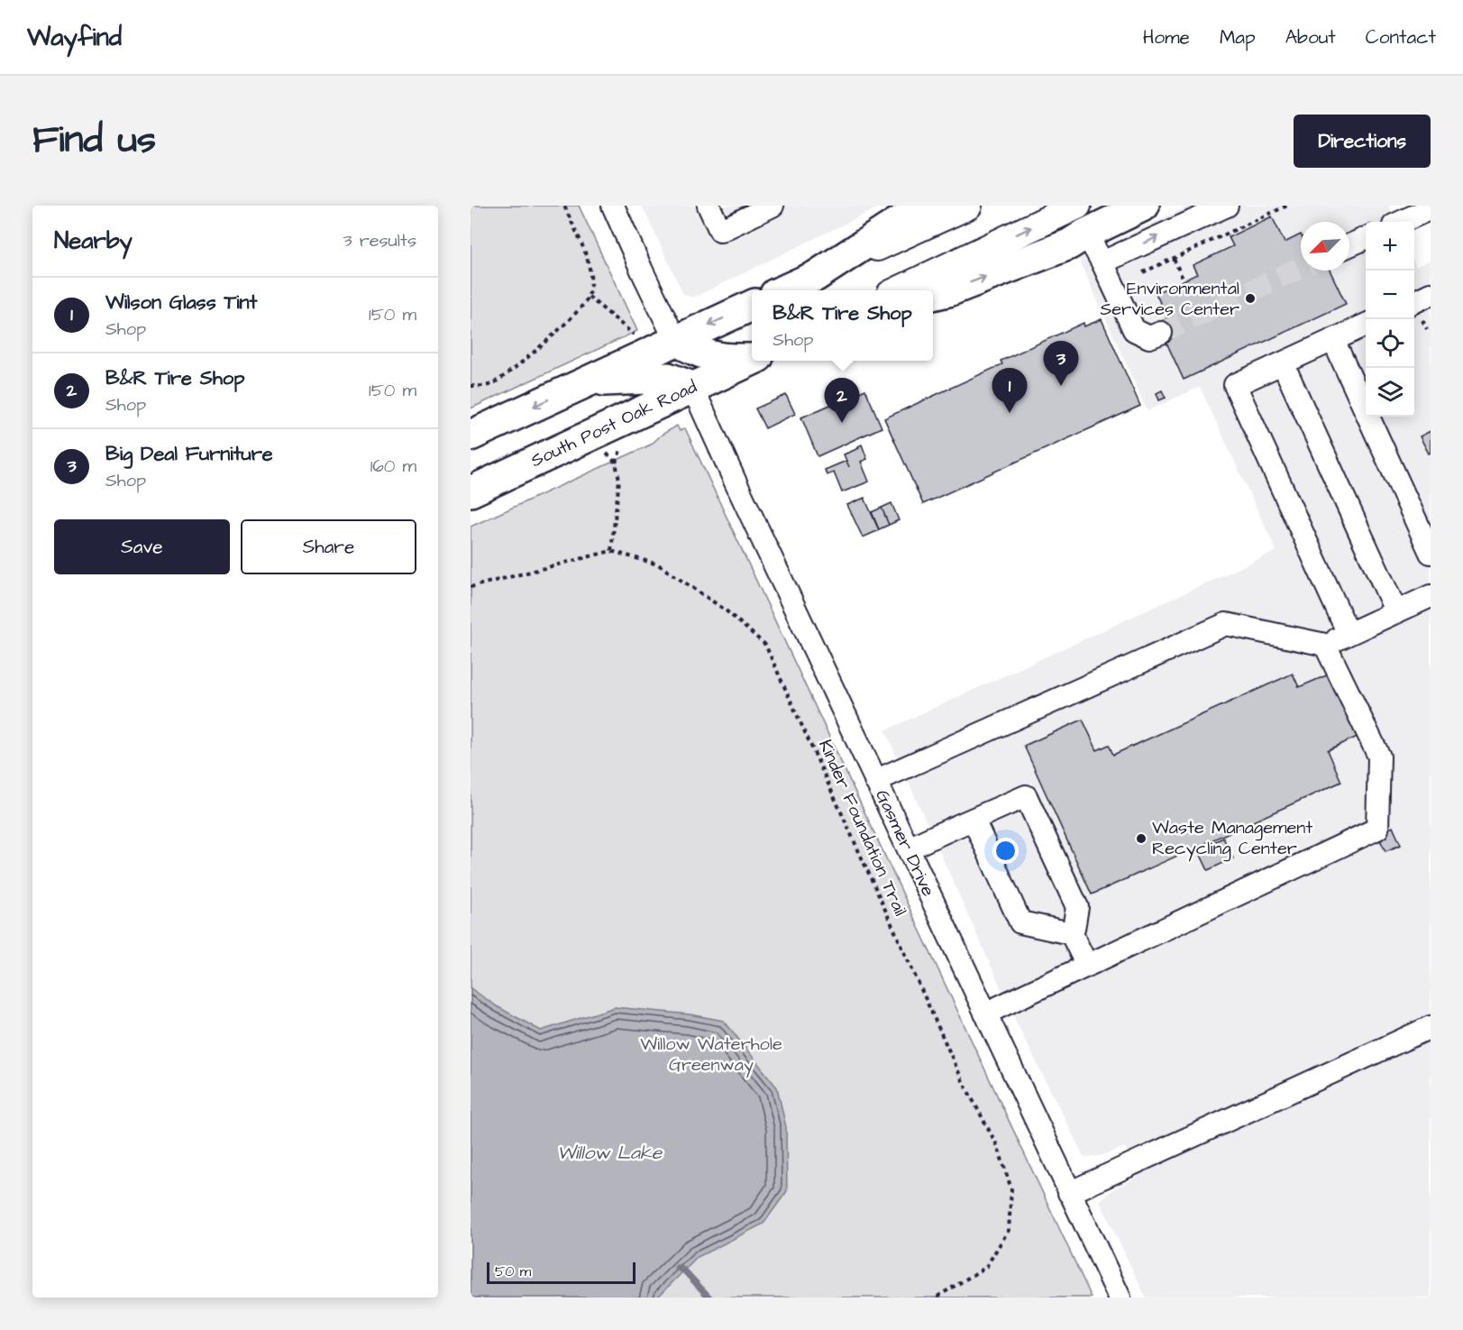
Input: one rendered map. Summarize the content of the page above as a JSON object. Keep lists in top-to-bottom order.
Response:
{
  "streets": {
    "highway": ["South Post Oak Road"],
    "street": ["Gasmer Drive"],
    "path": ["Kinder Foundation Trail"]
  },
  "crossings": [
    ["South Post Oak Road", "Gasmer Drive"]
  ],
  "water": ["Willow Lake"],
  "parks": ["Willow Waterhole Greenway"],
  "places": ["Environmental Services Center", "Waste Management Recycling Center"],
  "scale_bar": "50 m",
  "north": "bottom left",
  "page": {
    "header": "Wayfind",
    "nav": [
      "Home",
      "Map",
      "About",
      "Contact"
    ],
    "title": "Find us",
    "buttons": [
      "Directions",
      ["Save", "Share"]
    ],
    "heading": ["Nearby", "3 results"],
    "map_buttons": ["+", "−"],
    "list": [
      {
        "mark": "1",
        "name": "Wilson Glass Tint",
        "note": "Shop",
        "value": "150 m"
      },
      {
        "mark": "2",
        "name": "B&R Tire Shop",
        "note": "Shop",
        "value": "150 m"
      },
      {
        "mark": "3",
        "name": "Big Deal Furniture",
        "note": "Shop",
        "value": "160 m"
      }
    ],
    "popup": ["B&R Tire Shop", "Shop"],
    "pins": ["3", "1", "2"],
    "scale": "50 m"
  }
}
